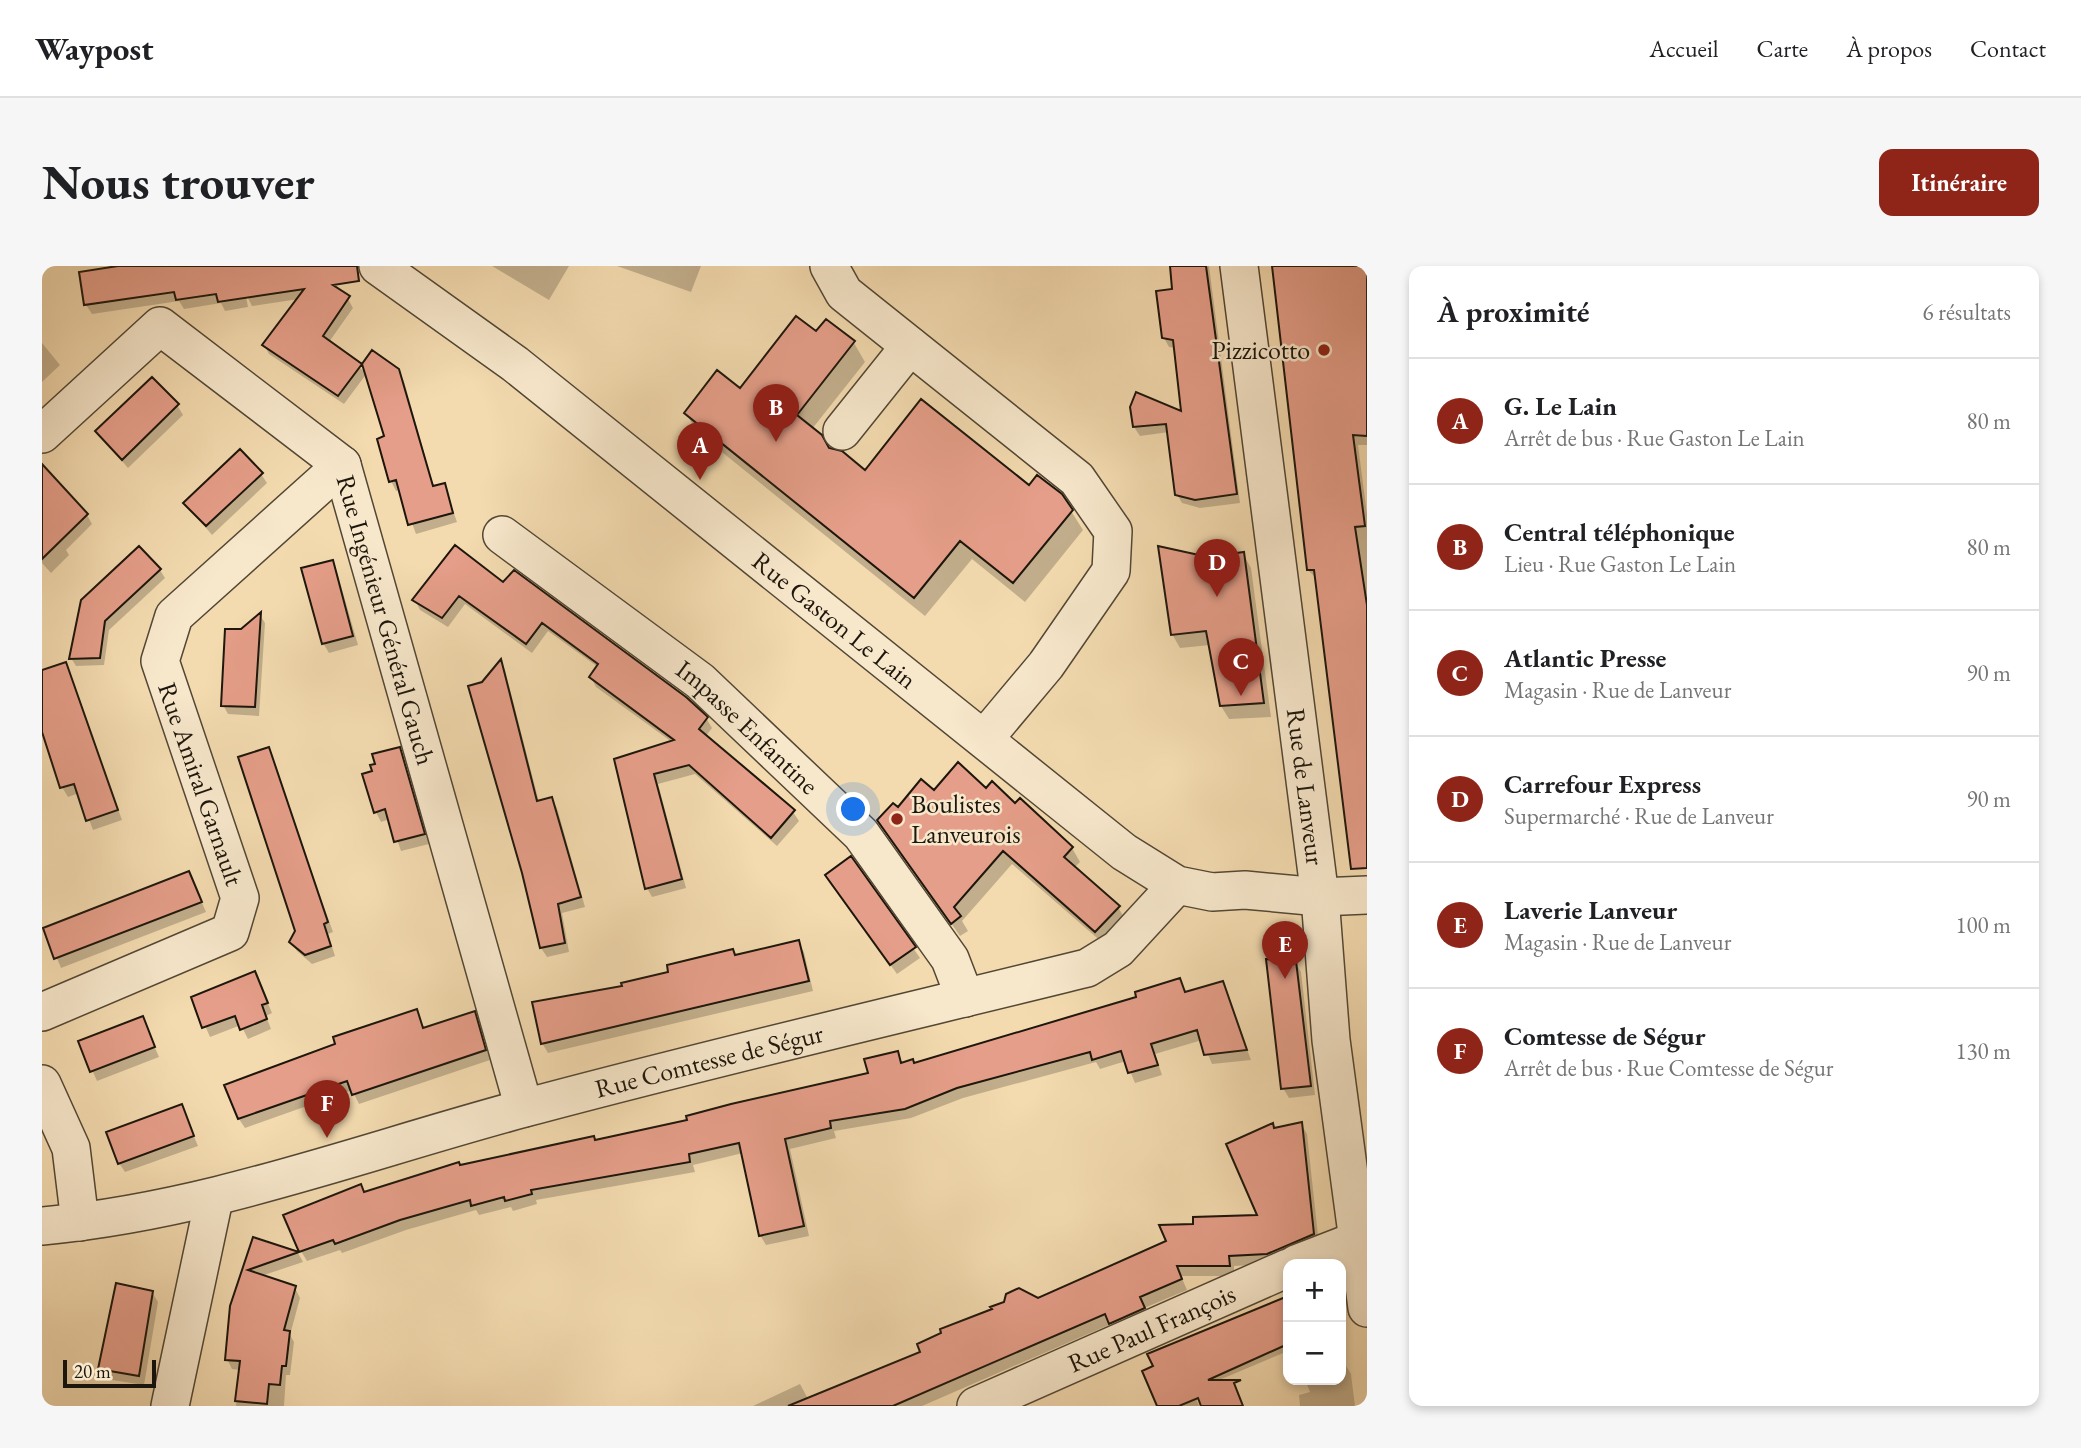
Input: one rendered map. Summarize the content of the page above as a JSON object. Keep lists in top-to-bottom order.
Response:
{
  "streets": {
    "street": [
      "Rue Ingénieur Général Gauch",
      "Rue Gaston Le Lain",
      "Impasse Enfantine",
      "Rue Amiral Garnault",
      "Rue de Lanveur",
      "Rue Comtesse de Ségur",
      "Rue Paul François"
    ]
  },
  "crossings": [
    ["Rue Ingénieur Général Gauch", "Rue Amiral Garnault"],
    ["Rue Ingénieur Général Gauch", "Rue Comtesse de Ségur"],
    ["Rue Gaston Le Lain", "Rue de Lanveur"],
    ["Rue Gaston Le Lain", "Rue Comtesse de Ségur"],
    ["Impasse Enfantine", "Rue Comtesse de Ségur"]
  ],
  "places": ["Pizzicotto", "Boulistes Lanveurois"],
  "scale_bar": "20 m",
  "page": {
    "header": "Waypost",
    "nav": [
      "Accueil",
      "Carte",
      "À propos",
      "Contact"
    ],
    "buttons": "Itinéraire",
    "title": "Nous trouver",
    "heading": ["À proximité", "6 résultats"],
    "list": [
      {
        "mark": "A",
        "name": "G. Le Lain",
        "note": "Arrêt de bus · Rue Gaston Le Lain",
        "value": "80 m"
      },
      {
        "mark": "B",
        "name": "Central téléphonique",
        "note": "Lieu · Rue Gaston Le Lain",
        "value": "80 m"
      },
      {
        "mark": "C",
        "name": "Atlantic Presse",
        "note": "Magasin · Rue de Lanveur",
        "value": "90 m"
      },
      {
        "mark": "D",
        "name": "Carrefour Express",
        "note": "Supermarché · Rue de Lanveur",
        "value": "90 m"
      },
      {
        "mark": "E",
        "name": "Laverie Lanveur",
        "note": "Magasin · Rue de Lanveur",
        "value": "100 m"
      },
      {
        "mark": "F",
        "name": "Comtesse de Ségur",
        "note": "Arrêt de bus · Rue Comtesse de Ségur",
        "value": "130 m"
      }
    ],
    "pins": [
      "B",
      "A",
      "D",
      "C",
      "E",
      "F"
    ],
    "map_buttons": ["+", "−"],
    "scale": "20 m"
  }
}
